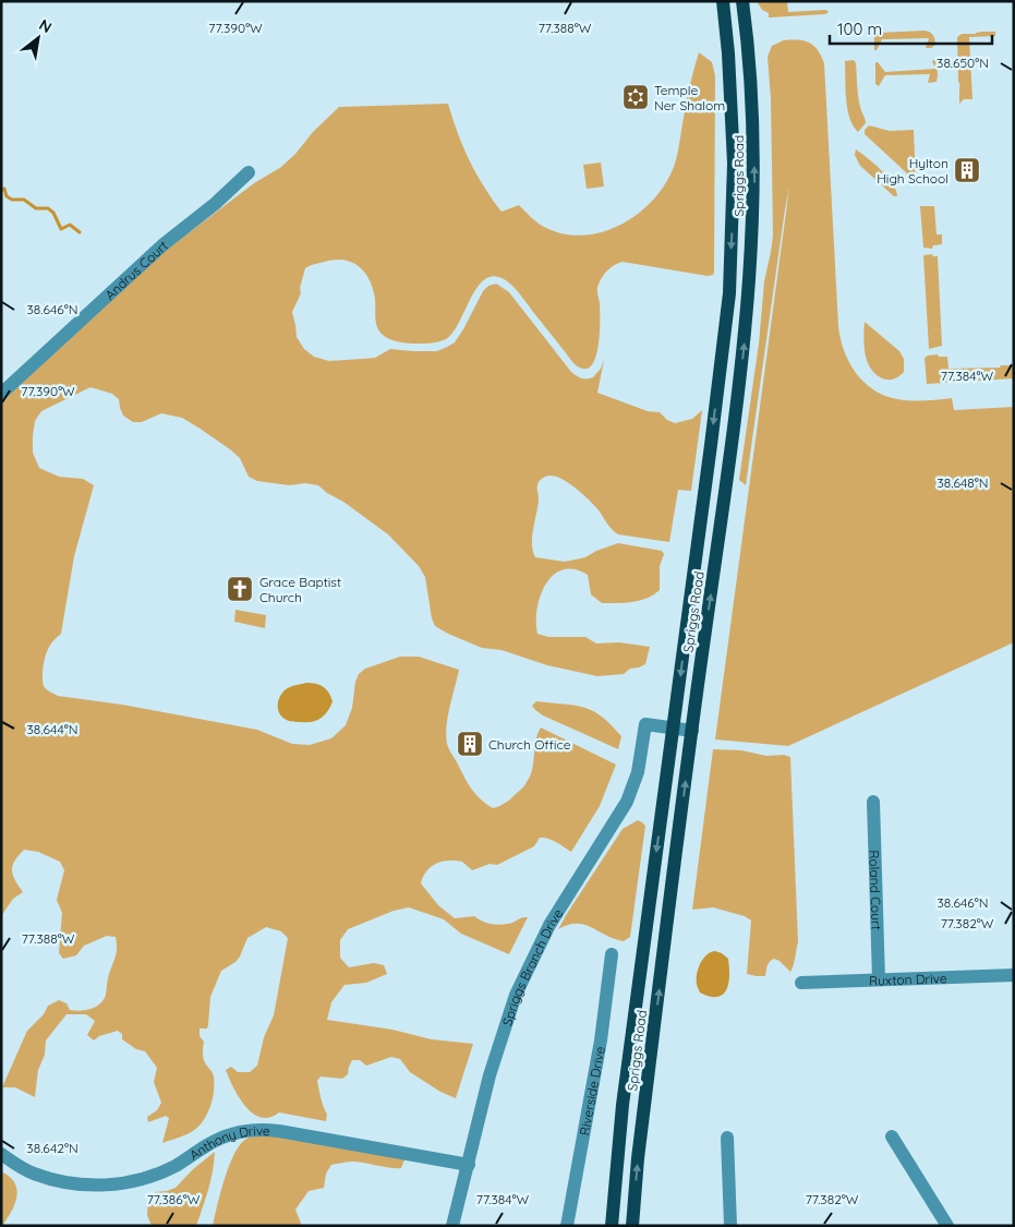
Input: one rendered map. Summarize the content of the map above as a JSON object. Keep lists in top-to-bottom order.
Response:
{
  "streets": {
    "main road": ["Spriggs Road"],
    "street": [
      "Andrus Court",
      "Roland Court",
      "Spriggs Branch Drive",
      "Ruxton Drive",
      "Riverside Drive",
      "Anthony Drive"
    ]
  },
  "crossings": [
    ["Spriggs Road", "Spriggs Branch Drive"],
    ["Roland Court", "Ruxton Drive"],
    ["Spriggs Branch Drive", "Anthony Drive"]
  ],
  "places": {
    "synagogue": ["Temple Ner Shalom"],
    "building": ["Hylton High School", "Church Office"],
    "church": ["Grace Baptist Church"]
  },
  "scale_bar": "100 m",
  "north": "top right",
  "coordinates": [
    "77.390°W",
    "77.388°W",
    "38.650°N",
    "38.646°N",
    "77.384°W",
    "38.648°N",
    "38.644°N",
    "77.382°W",
    "38.642°N",
    "77.386°W"
  ]
}
